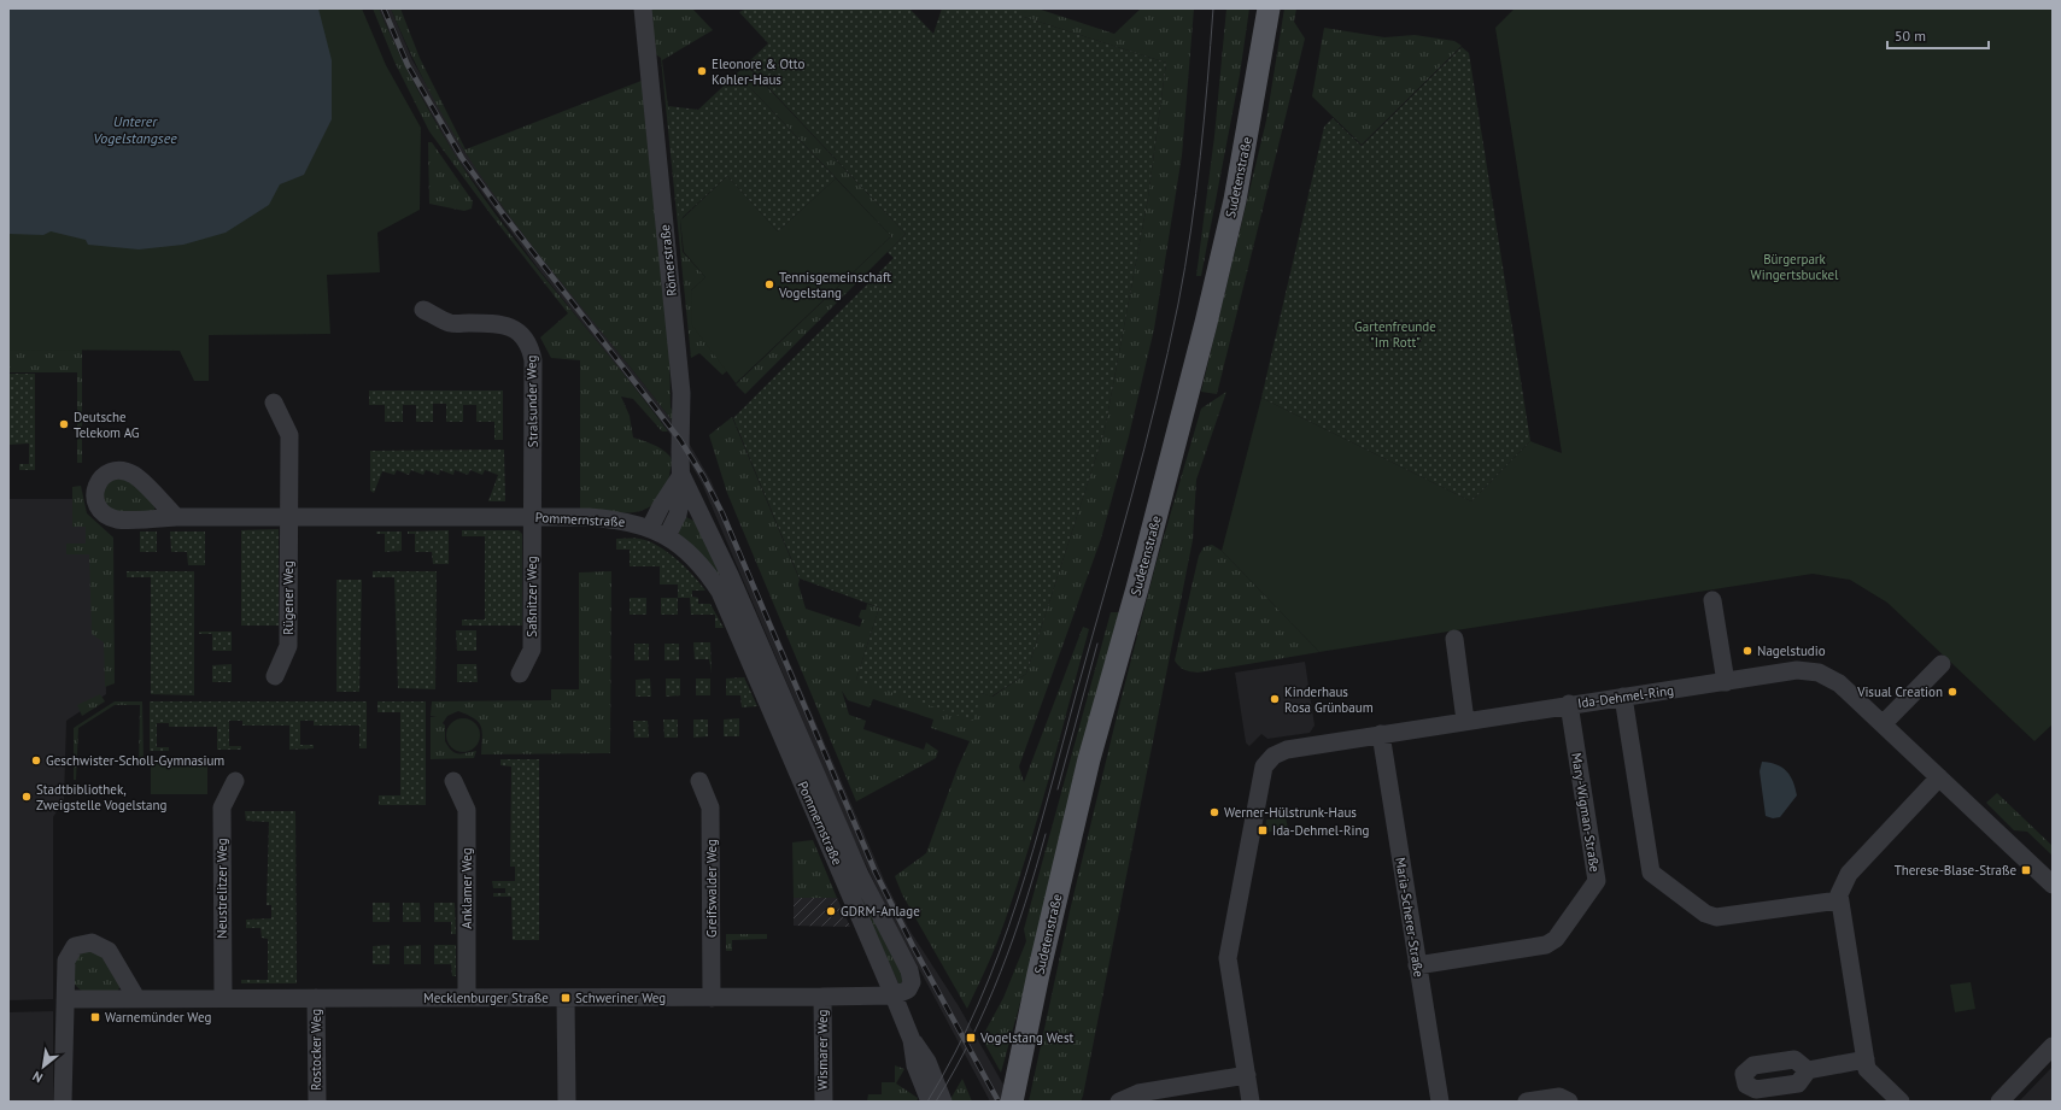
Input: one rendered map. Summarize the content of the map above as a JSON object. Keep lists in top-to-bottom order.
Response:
{
  "streets": {
    "main road": ["Sudetenstraße"],
    "street": [
      "Römerstraße",
      "Stralsunder Weg",
      "Pommernstraße",
      "Saßnitzer Weg",
      "Rügener Weg",
      "Ida-Dehmel-Ring",
      "Mary-Wigman-Straße",
      "Neustrelitzer Weg",
      "Anklamer Weg",
      "Greifswalder Weg",
      "Maria-Scherer-Straße",
      "Mecklenburger Straße",
      "Rostocker Weg",
      "Wismarer Weg"
    ]
  },
  "crossings": [
    ["Römerstraße", "Pommernstraße"],
    ["Stralsunder Weg", "Pommernstraße"],
    ["Stralsunder Weg", "Saßnitzer Weg"],
    ["Pommernstraße", "Saßnitzer Weg"],
    ["Pommernstraße", "Rügener Weg"],
    ["Pommernstraße", "Mecklenburger Straße"],
    ["Ida-Dehmel-Ring", "Mary-Wigman-Straße"],
    ["Ida-Dehmel-Ring", "Maria-Scherer-Straße"],
    ["Mary-Wigman-Straße", "Maria-Scherer-Straße"],
    ["Neustrelitzer Weg", "Mecklenburger Straße"],
    ["Anklamer Weg", "Mecklenburger Straße"],
    ["Greifswalder Weg", "Mecklenburger Straße"],
    ["Mecklenburger Straße", "Rostocker Weg"],
    ["Mecklenburger Straße", "Wismarer Weg"]
  ],
  "water": ["Unterer Vogelstangsee"],
  "parks": ["Bürgerpark Wingertsbuckel", "Gartenfreunde \"Im Rott\""],
  "places": {
    "other": [
      "Eleonore & Otto Kohler-Haus",
      "Tennisgemeinschaft Vogelstang",
      "Deutsche Telekom AG",
      "Nagelstudio",
      "Visual Creation",
      "Kinderhaus Rosa Grünbaum",
      "Geschwister-Scholl-Gymnasium",
      "Stadtbibliothek, Zweigstelle Vogelstang",
      "Werner-Hülstrunk-Haus",
      "GDRM-Anlage"
    ],
    "transit": [
      "Ida-Dehmel-Ring",
      "Therese-Blase-Straße",
      "Schweriner Weg",
      "Warnemünder Weg",
      "Vogelstang West"
    ]
  },
  "scale_bar": "50 m",
  "north": "bottom left"
}
